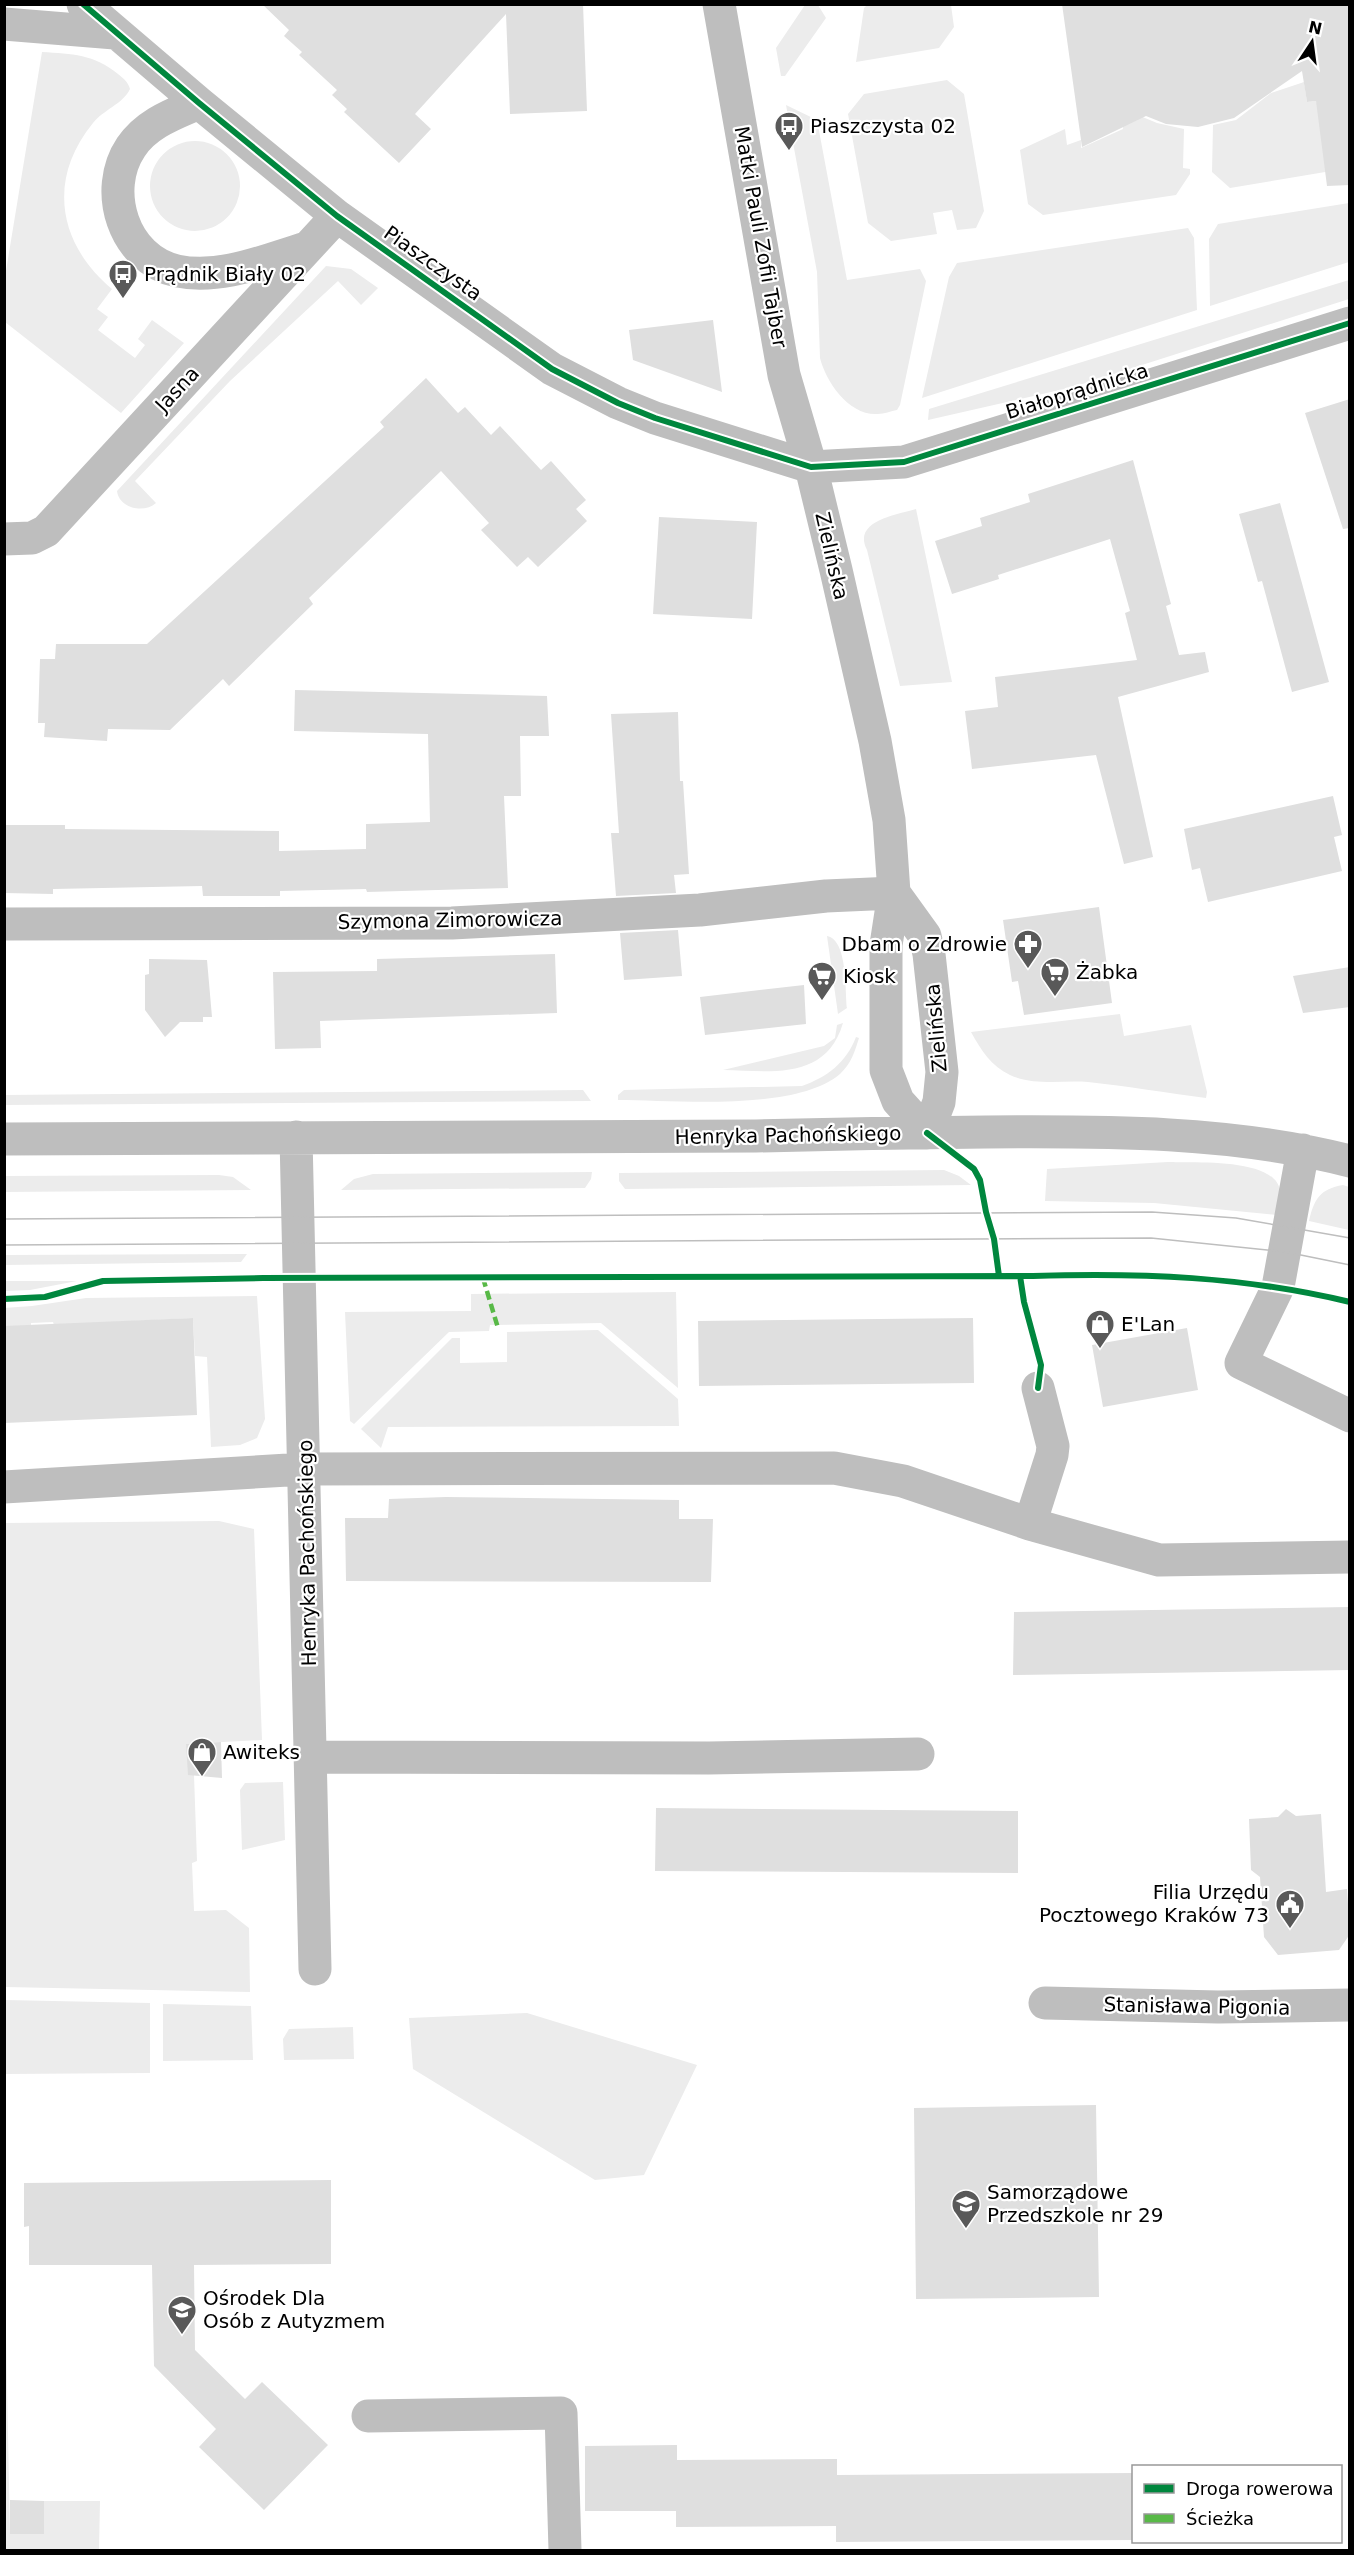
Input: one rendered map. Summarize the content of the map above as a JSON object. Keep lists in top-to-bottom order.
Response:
{
  "streets": {
    "street": [
      "Matki Pauli Zofii Tajber",
      "Piaszczysta",
      "Jasna",
      "Białoprądnicka",
      "Zielińska",
      "Szymona Zimorowicza",
      "Henryka Pachońskiego",
      "Stanisława Pigonia"
    ]
  },
  "crossings": [
    ["Matki Pauli Zofii Tajber", "Piaszczysta"],
    ["Matki Pauli Zofii Tajber", "Białoprądnicka"],
    ["Matki Pauli Zofii Tajber", "Zielińska"],
    ["Piaszczysta", "Jasna"],
    ["Piaszczysta", "Białoprądnicka"],
    ["Piaszczysta", "Zielińska"],
    ["Białoprądnicka", "Zielińska"],
    ["Zielińska", "Szymona Zimorowicza"],
    ["Zielińska", "Henryka Pachońskiego"]
  ],
  "places": {
    "bus stop": ["Piaszczysta 02", "Prądnik Biały 02"],
    "pharmacy": ["Dbam o Zdrowie"],
    "supermarket": ["Żabka", "Kiosk"],
    "shop": ["E'Lan", "Awiteks"],
    "public building": ["Filia Urzędu Pocztowego Kraków 73"],
    "school or university": ["Samorządowe Przedszkole nr 29", "Ośrodek Dla Osób z Autyzmem"]
  },
  "legend": ["Droga rowerowa", "Ścieżka"],
  "north": "top"
}
